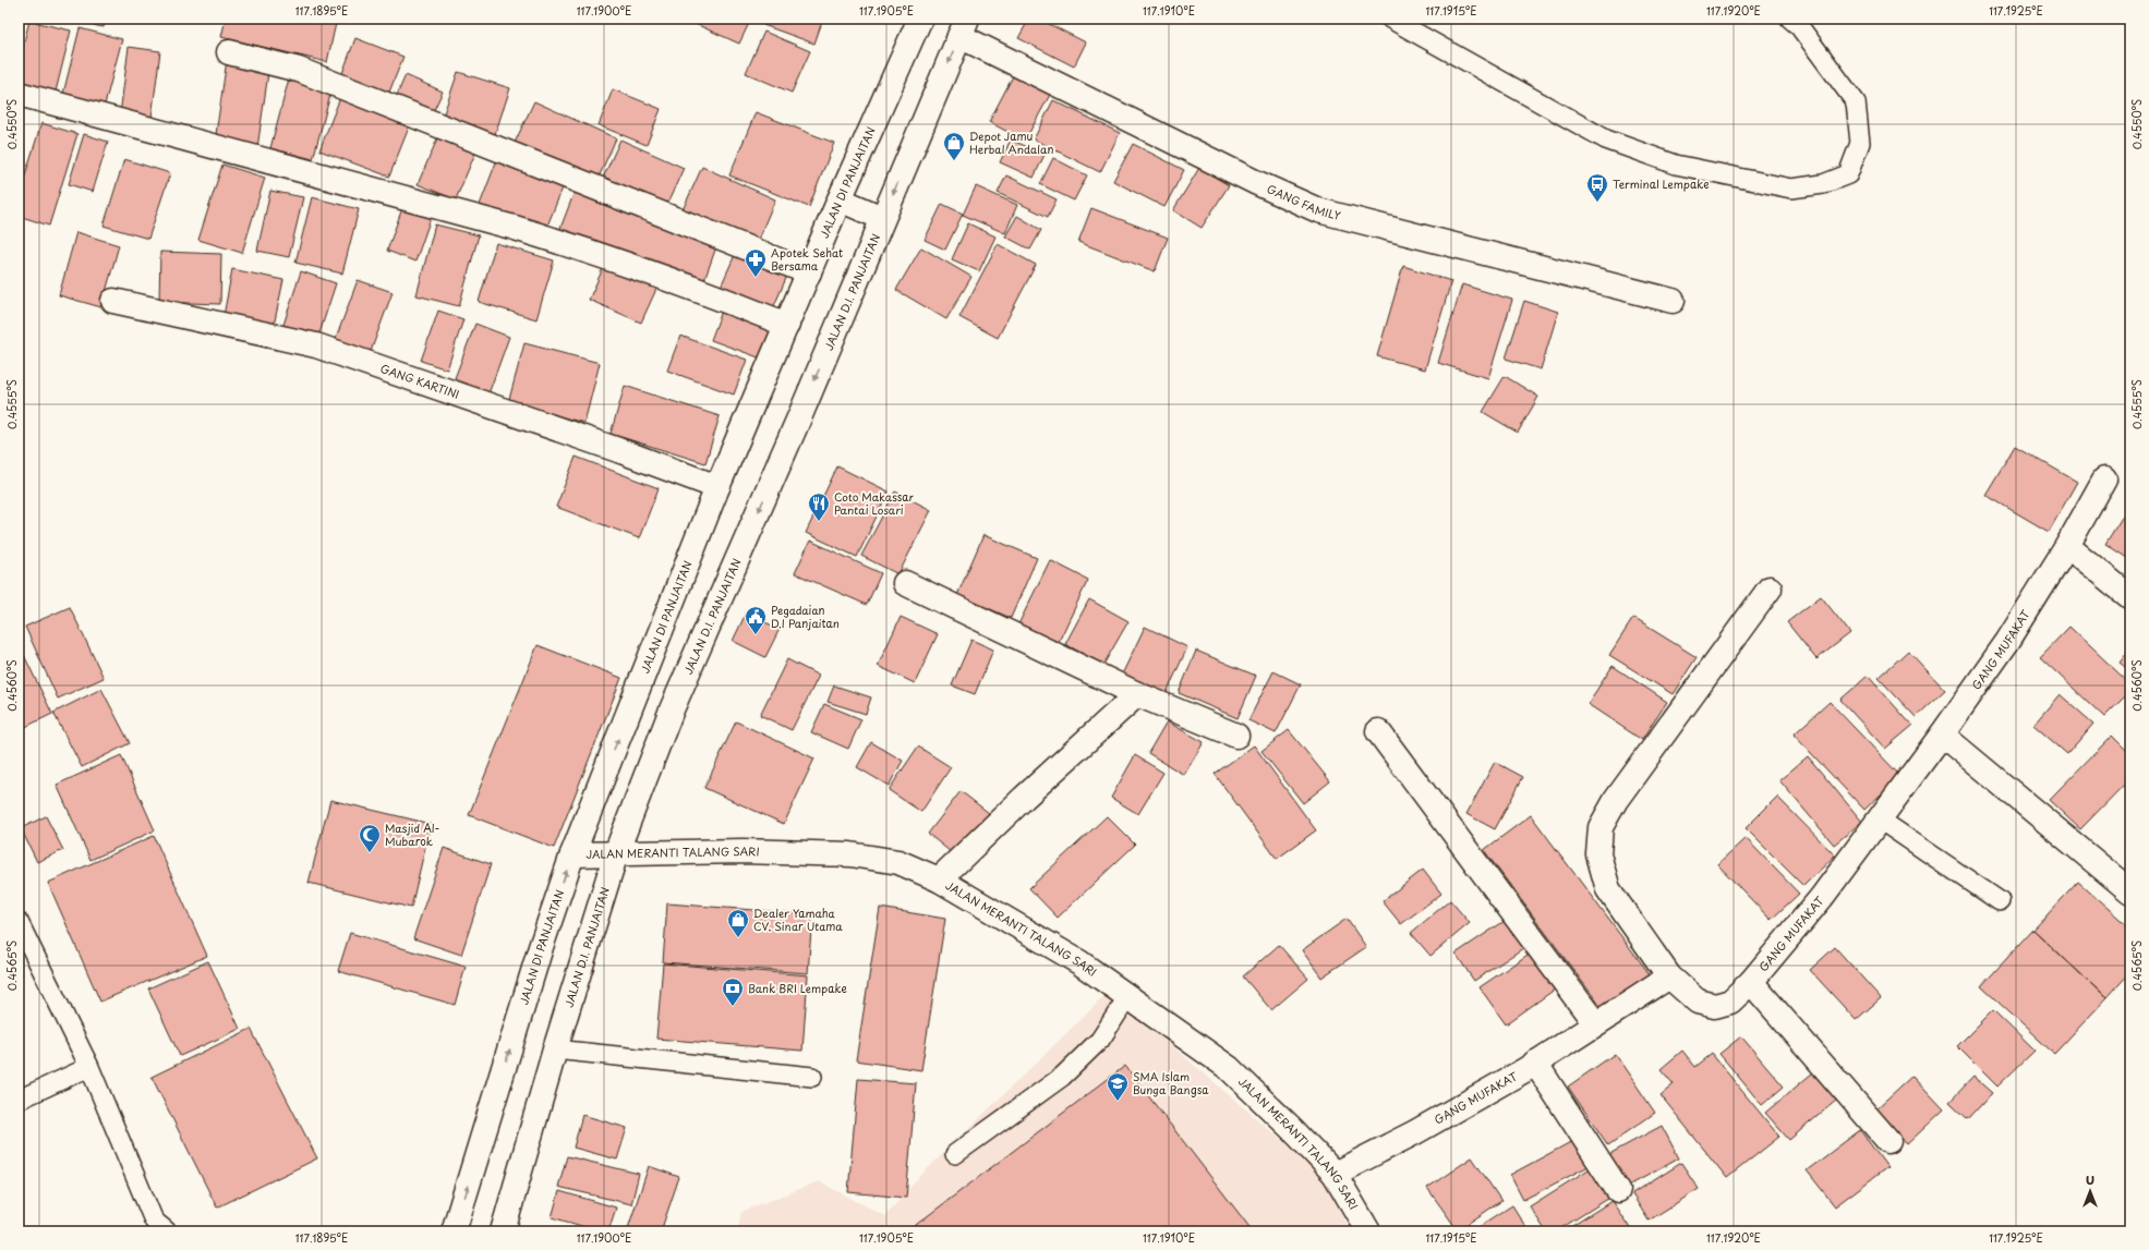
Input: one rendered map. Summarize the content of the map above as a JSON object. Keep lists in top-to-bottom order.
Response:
{
  "streets": {
    "main road": [
      "JALAN DI PANJAITAN",
      "GANG FAMILY",
      "JALAN D.I. PANJAITAN",
      "GANG KARTINI",
      "GANG MUFAKAT",
      "JALAN MERANTI TALANG SARI"
    ]
  },
  "crossings": [
    ["JALAN DI PANJAITAN", "GANG KARTINI"],
    ["JALAN DI PANJAITAN", "JALAN MERANTI TALANG SARI"],
    ["GANG FAMILY", "JALAN D.I. PANJAITAN"],
    ["JALAN D.I. PANJAITAN", "JALAN MERANTI TALANG SARI"],
    ["GANG MUFAKAT", "JALAN MERANTI TALANG SARI"]
  ],
  "one_way": ["JALAN DI PANJAITAN", "JALAN D.I. PANJAITAN"],
  "places": {
    "shop": ["Depot Jamu Herbal Andalan", "Dealer Yamaha CV. Sinar Utama"],
    "bus stop": ["Terminal Lempake"],
    "pharmacy": ["Apotek Sehat Bersama"],
    "restaurant": ["Coto Makassar Pantai Losari"],
    "public building": ["Pegadaian D.I Panjaitan"],
    "mosque": ["Masjid Al- Mubarok"],
    "bank": ["Bank BRI Lempake"],
    "school or university": ["SMA Islam Bunga Bangsa"]
  },
  "north": "top",
  "coordinates": [
    "117.1895°E",
    "117.1900°E",
    "117.1905°E",
    "117.1910°E",
    "117.1915°E",
    "117.1920°E",
    "117.1925°E",
    "0.4550°S",
    "0.4555°S",
    "0.4560°S",
    "0.4565°S"
  ]
}
